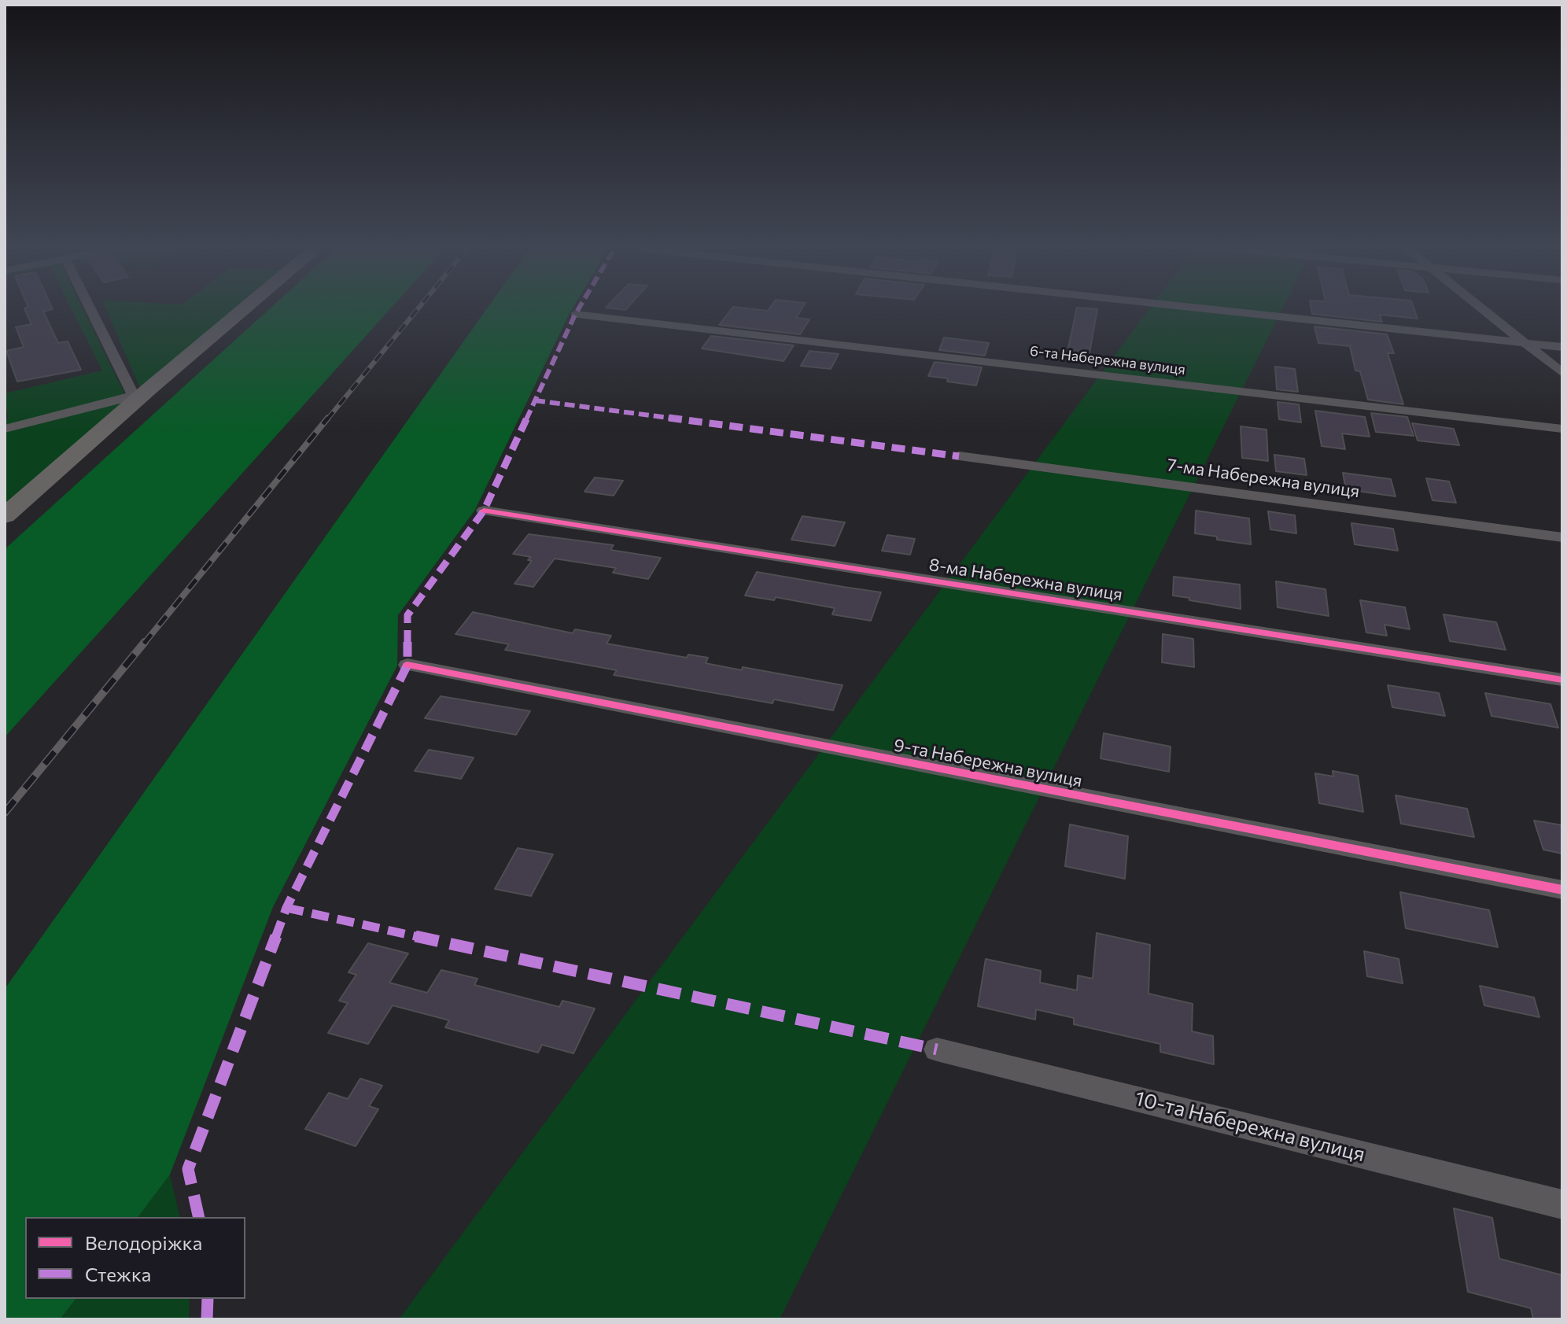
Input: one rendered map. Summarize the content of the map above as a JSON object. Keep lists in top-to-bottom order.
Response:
{
  "streets": {
    "street": [
      "6-та Набережна вулиця",
      "7-ма Набережна вулиця",
      "8-ма Набережна вулиця",
      "9-та Набережна вулиця",
      "10-та Набережна вулиця"
    ]
  },
  "legend": ["Велодоріжка", "Стежка"]
}
